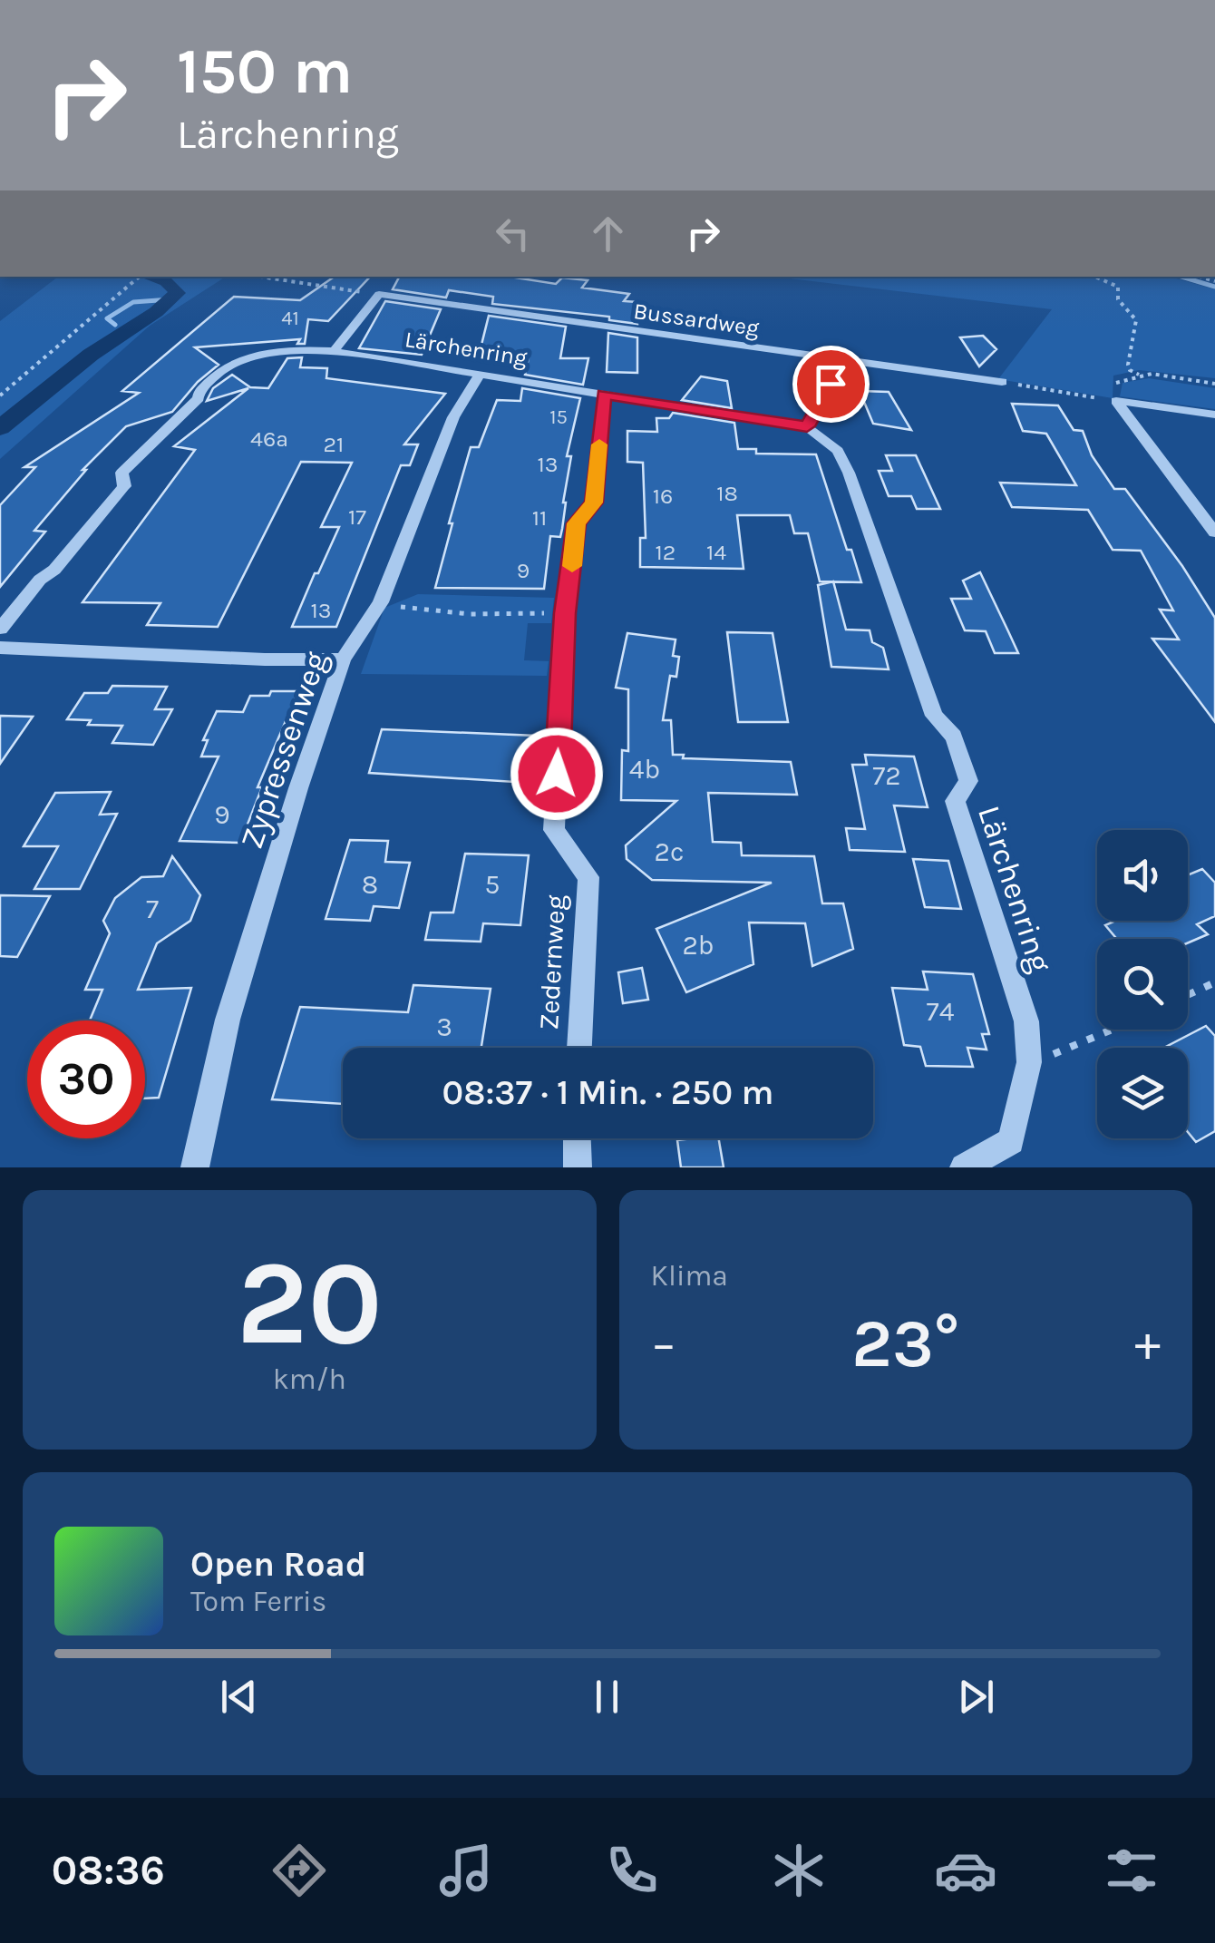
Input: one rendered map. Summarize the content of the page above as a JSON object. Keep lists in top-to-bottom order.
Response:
{
  "streets": {
    "street": [
      "Bussardweg",
      "Lärchenring",
      "Zypressenweg",
      "Zedernweg"
    ]
  },
  "crossings": [
    ["Lärchenring", "Zypressenweg"],
    ["Lärchenring", "Zedernweg"]
  ],
  "house_numbers": [
    "41",
    "15",
    "46a",
    "21",
    "13",
    "18",
    "16",
    "17",
    "11",
    "12",
    "14",
    "9",
    "13",
    "4b",
    "72",
    "9",
    "2c",
    "8",
    "5",
    "7",
    "2b",
    "74",
    "3"
  ],
  "page": {
    "turn": ["150 m", "Lärchenring"],
    "limit": "30",
    "trip": "08:37 · 1 Min. · 250 m",
    "tile": [
      ["20", "km/h"],
      "Klima"
    ],
    "heat": ["−", "23°", "+"],
    "song": ["Open Road", "Tom Ferris"],
    "tabs": "08:36"
  }
}
